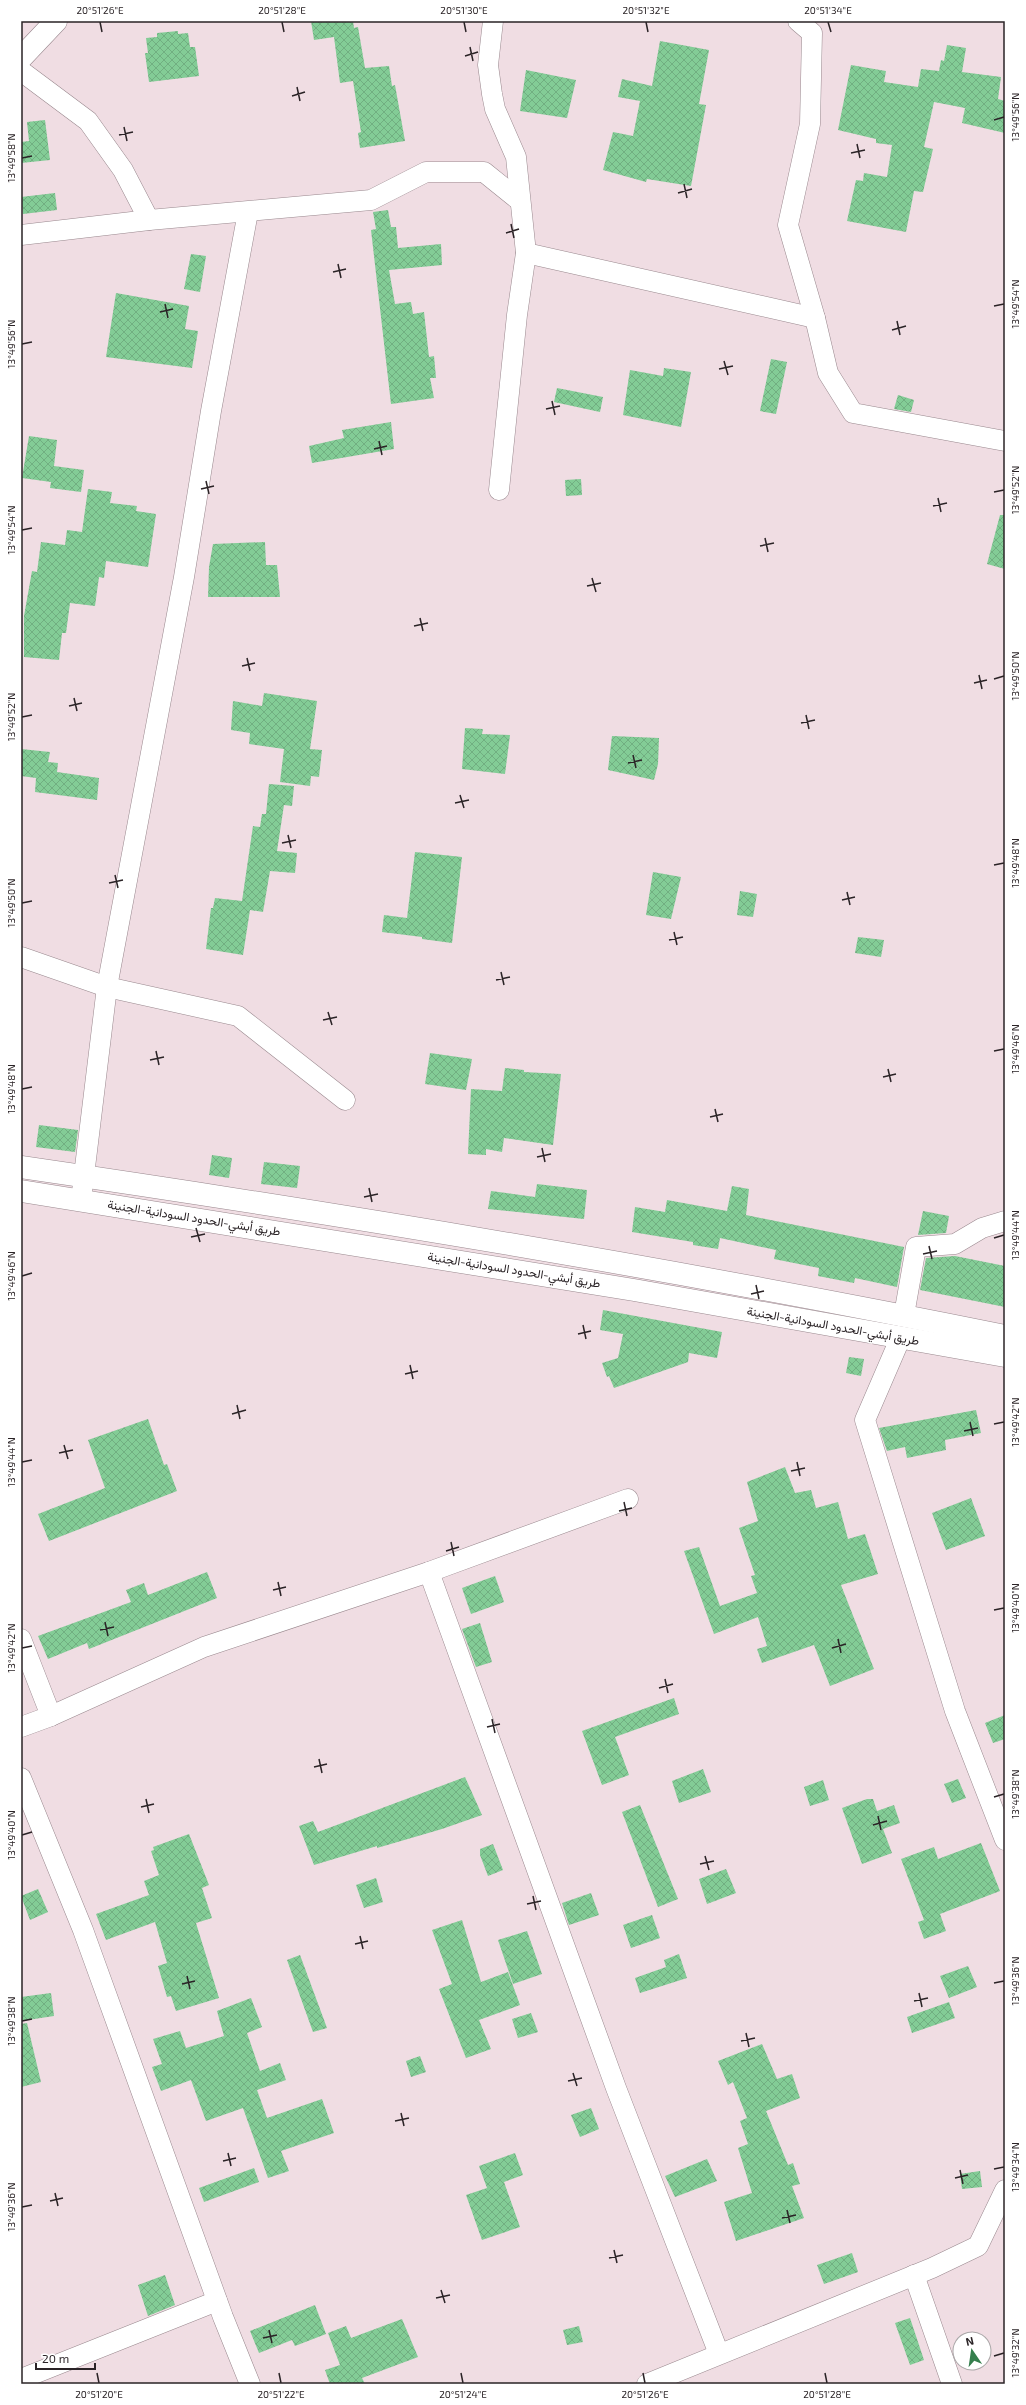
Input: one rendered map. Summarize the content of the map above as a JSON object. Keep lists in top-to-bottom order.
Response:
{
  "streets": {
    "main road": ["طريق أبشي-الحدود السودانية-الجنينة"]
  },
  "scale_bar": "20 m",
  "north": "top",
  "coordinates": [
    "20°51'26\"E",
    "20°51'28\"E",
    "20°51'30\"E",
    "20°51'32\"E",
    "20°51'34\"E",
    "13°49'56\"N",
    "13°49'58\"N",
    "13°49'54\"N",
    "13°49'52\"N",
    "13°49'50\"N",
    "13°49'48\"N",
    "13°49'46\"N",
    "13°49'44\"N",
    "13°49'42\"N",
    "13°49'40\"N",
    "13°49'38\"N",
    "13°49'36\"N",
    "13°49'34\"N",
    "13°49'32\"N",
    "20°51'20\"E",
    "20°51'22\"E",
    "20°51'24\"E"
  ]
}
